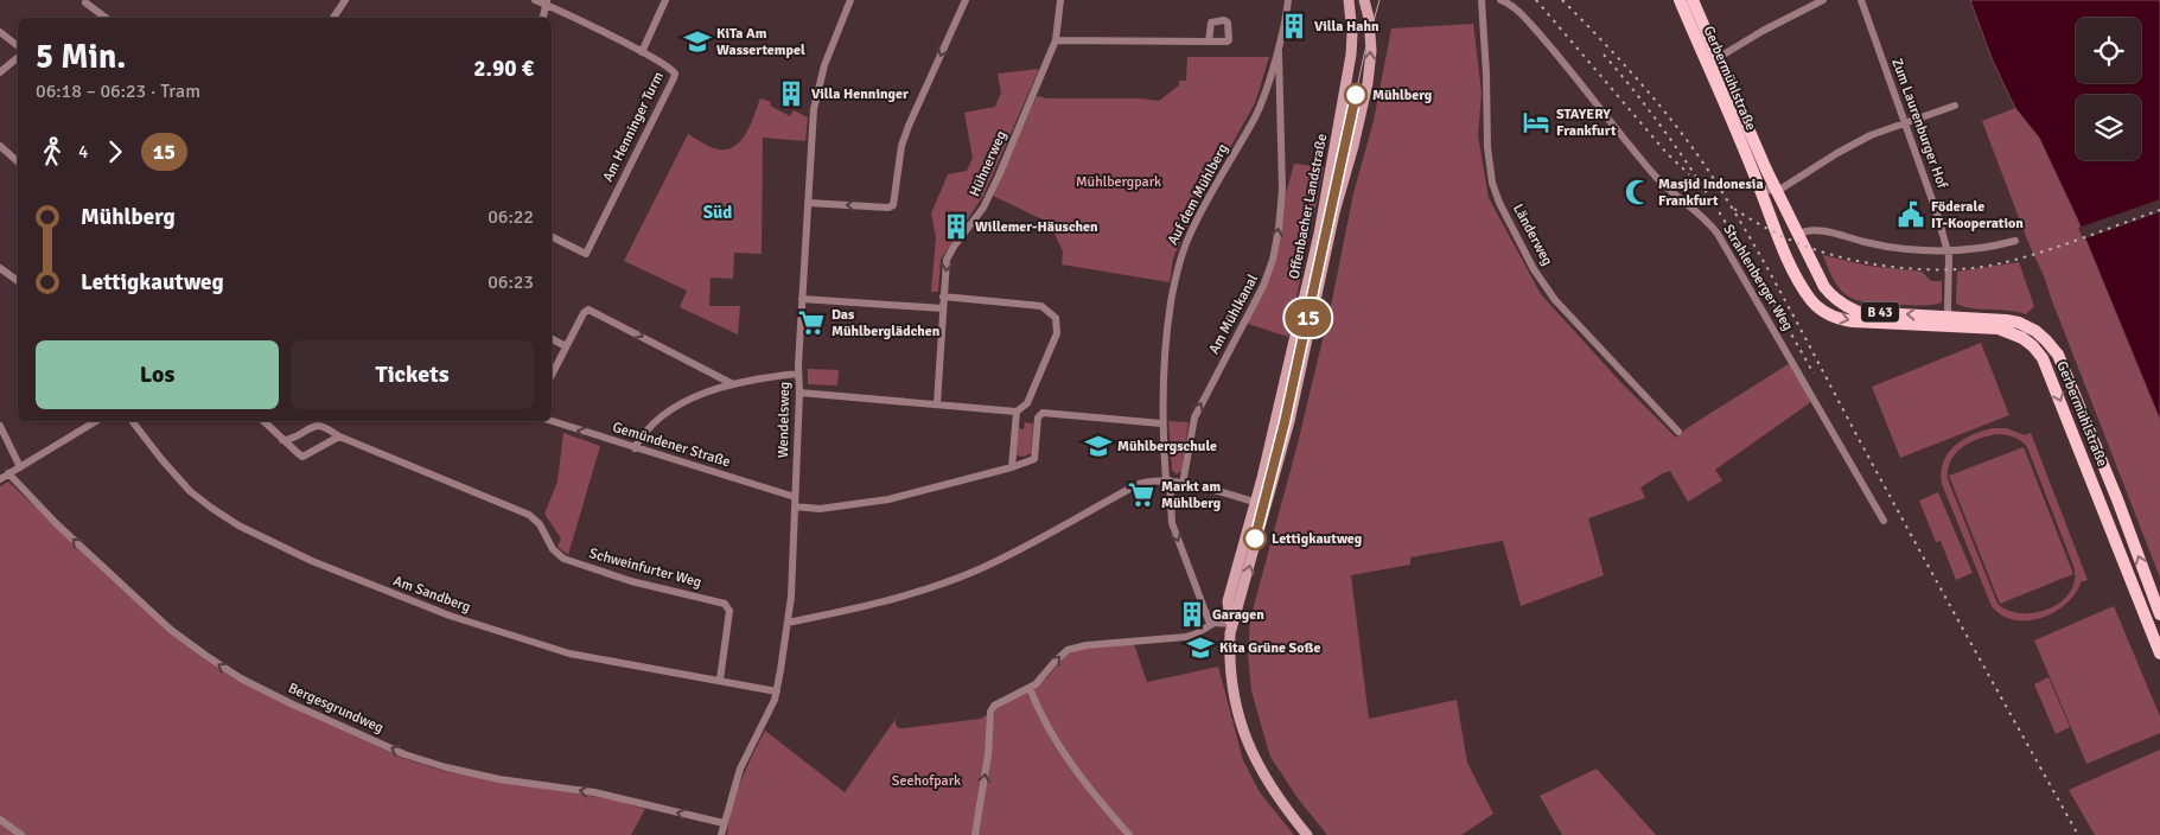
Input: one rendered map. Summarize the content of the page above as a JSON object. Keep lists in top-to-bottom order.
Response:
{
  "streets": {
    "main road": ["Gerbermühlstraße", "Offenbacher Landstraße", "B 43"],
    "street": [
      "Zum Laurenburger Hof",
      "Am Henninger Turm",
      "Hühnerweg",
      "Auf dem Mühlberg",
      "Länderweg",
      "Strahlenberger Weg",
      "Am Mühlkanal",
      "Wendelsweg",
      "Gemündener Straße",
      "Schweinfurter Weg",
      "Am Sandberg",
      "Bergesgrundweg"
    ]
  },
  "crossings": [
    ["Gerbermühlstraße", "Zum Laurenburger Hof"],
    ["Auf dem Mühlberg", "Am Mühlkanal"],
    ["Wendelsweg", "Gemündener Straße"],
    ["Wendelsweg", "Am Sandberg"],
    ["Wendelsweg", "Bergesgrundweg"],
    ["Schweinfurter Weg", "Am Sandberg"]
  ],
  "one_way": ["Hühnerweg", "Am Mühlkanal", "Bergesgrundweg"],
  "districts": ["Süd"],
  "parks": ["Mühlbergpark", "Seehofpark"],
  "places": {
    "building": [
      "Villa Hahn",
      "Villa Henninger",
      "Willemer-Häuschen",
      "Garagen"
    ],
    "school or university": ["KiTa Am Wassertempel", "Mühlbergschule", "Kita Grüne Soße"],
    "other": ["Mühlberg", "Lettigkautweg"],
    "hotel": ["STAYERY Frankfurt"],
    "mosque": ["Masjid Indonesia Frankfurt"],
    "public building": ["Föderale IT-Kooperation"],
    "supermarket": ["Das Mühlberglädchen", "Markt am Mühlberg"]
  },
  "lines": ["tram line 15"],
  "page": {
    "on_map": "15",
    "heading": ["5 Min.", "06:18 – 06:23 · Tram", "2.90 €"],
    "legs": ["4", "15"],
    "list": [
      {
        "name": "Mühlberg",
        "value": "06:22"
      },
      {
        "name": "Lettigkautweg",
        "value": "06:23"
      }
    ],
    "buttons": ["Los", "Tickets"]
  }
}
